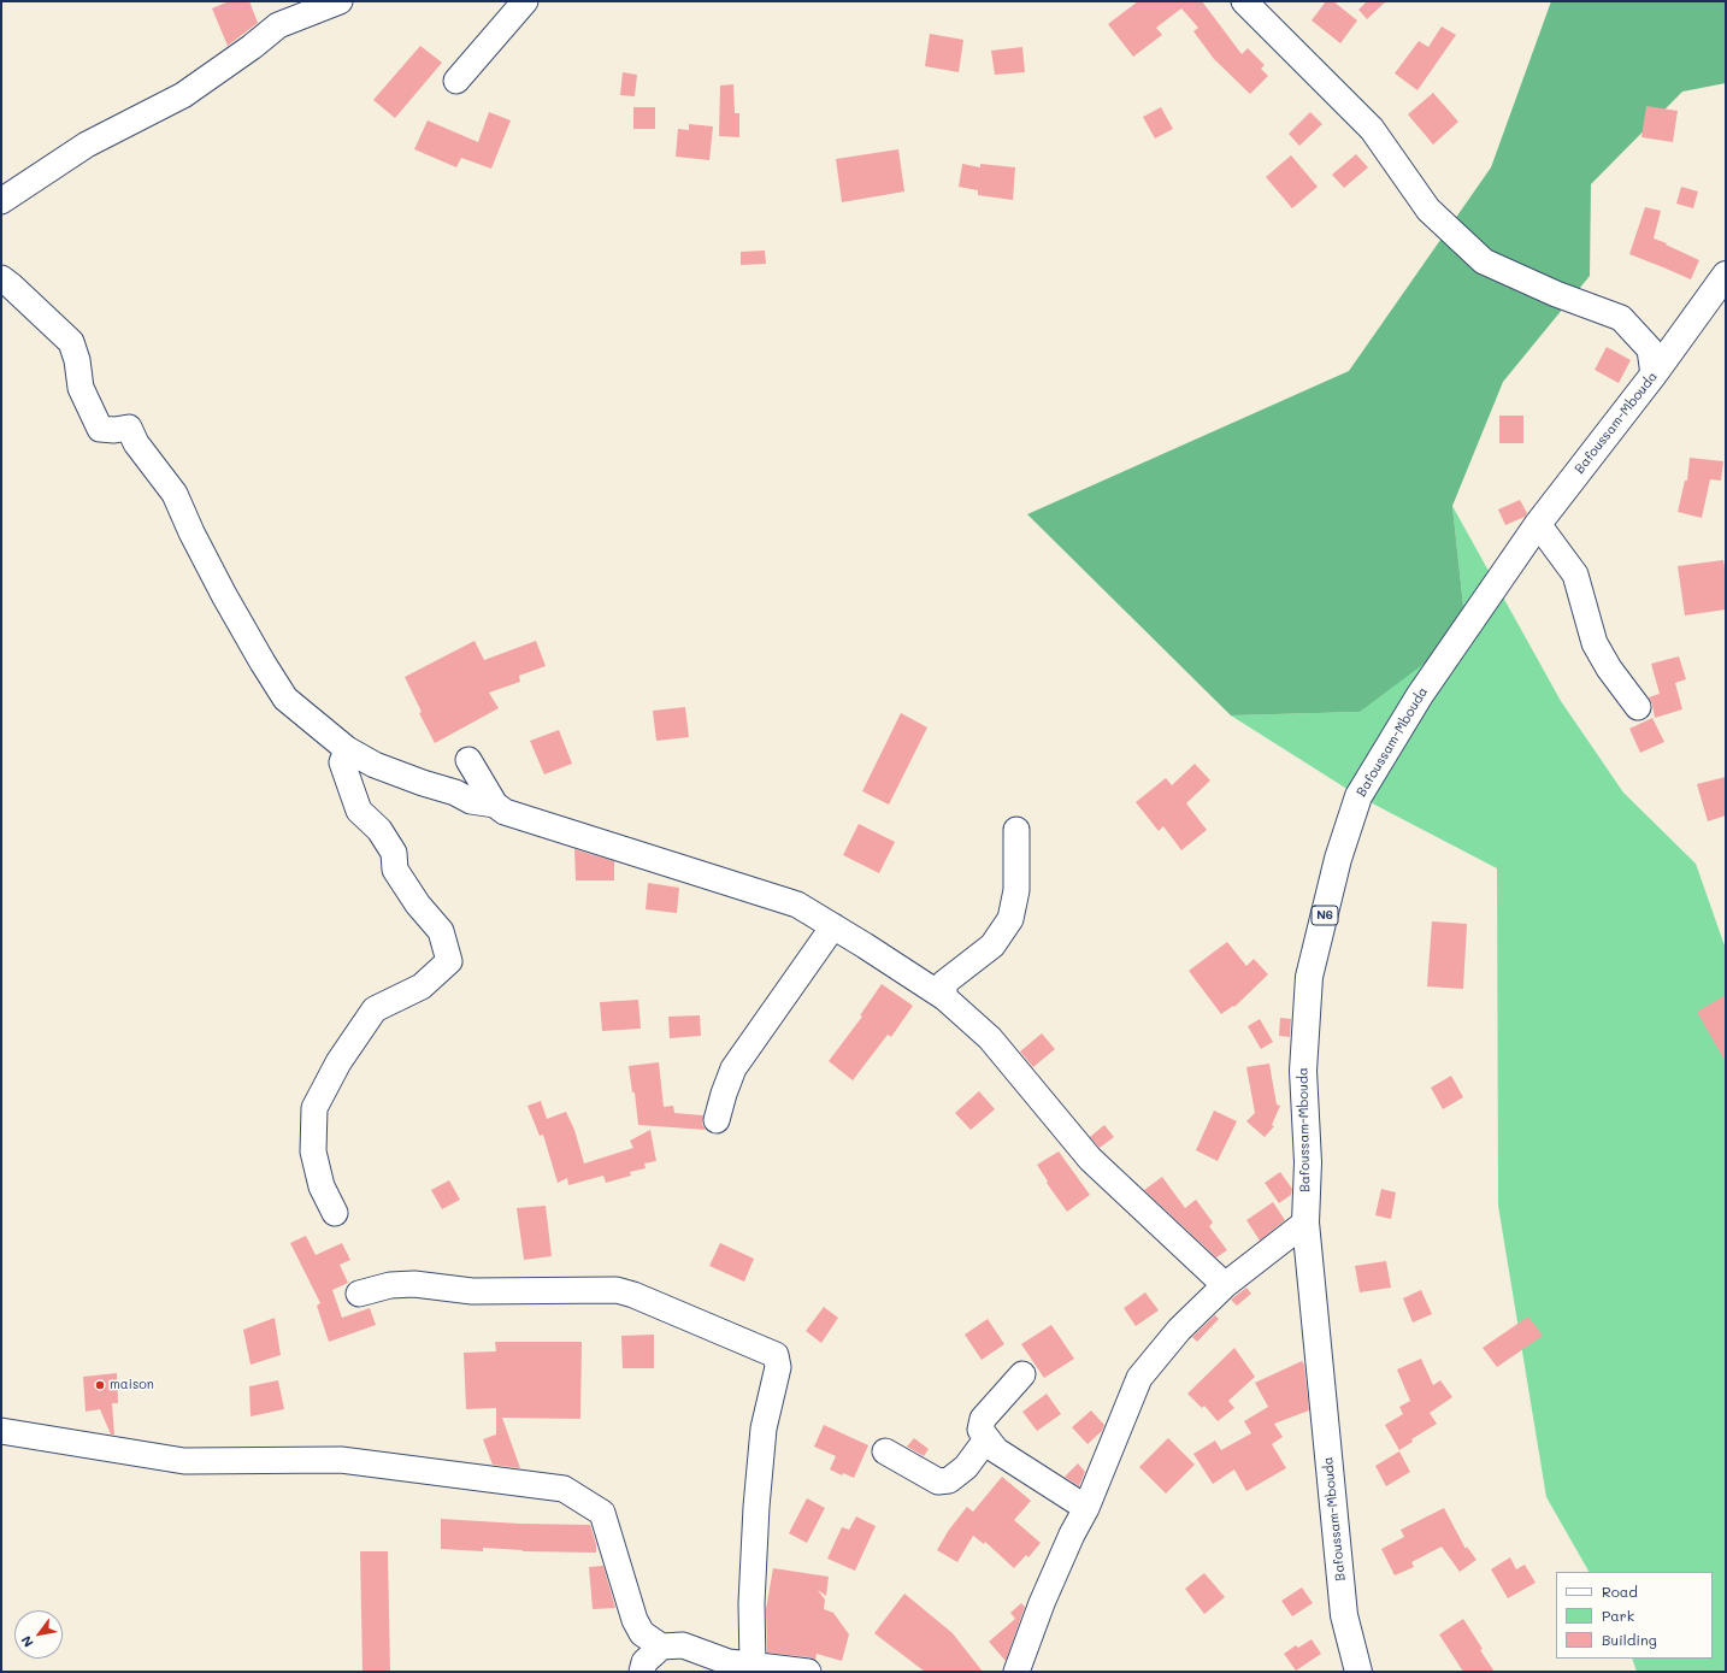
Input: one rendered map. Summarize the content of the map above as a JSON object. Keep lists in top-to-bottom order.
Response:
{
  "streets": {
    "highway": ["Bafoussam-Mbouda", "N6"]
  },
  "places": ["maison"],
  "legend": ["Road", "Park", "Building"],
  "north": "bottom left"
}
